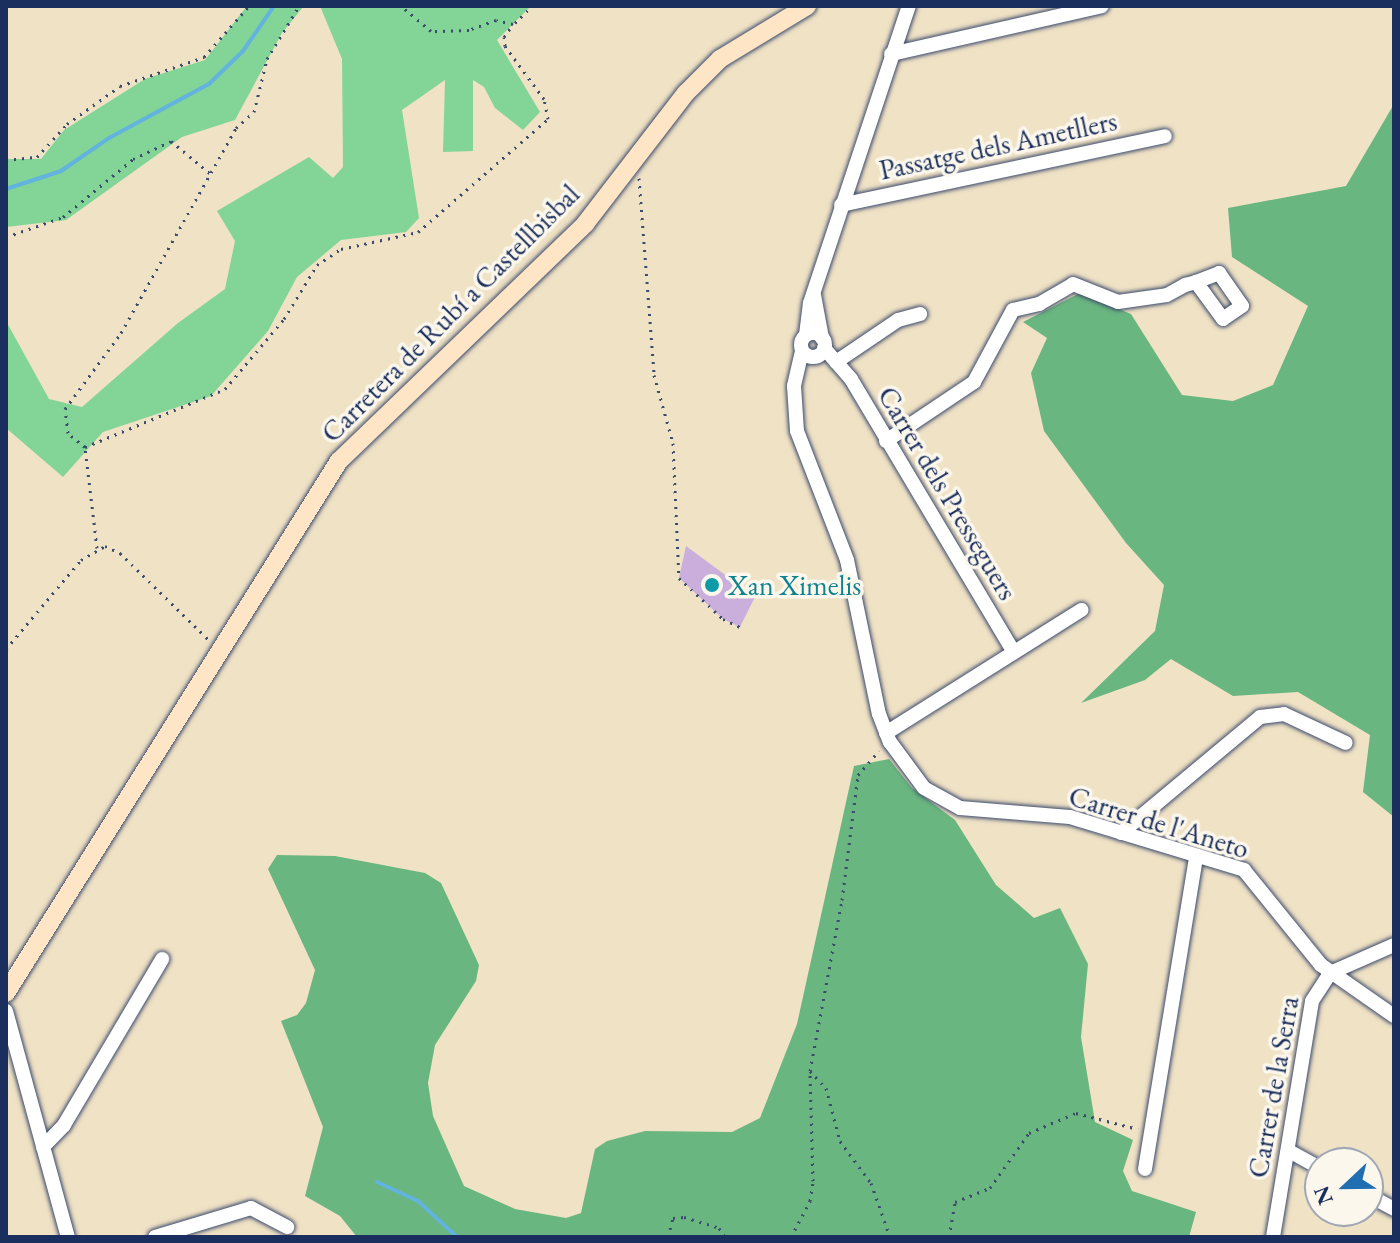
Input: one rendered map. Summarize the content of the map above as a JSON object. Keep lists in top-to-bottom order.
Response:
{
  "streets": {
    "street": [
      "Passatge dels Ametllers",
      "Carretera de Rubí a Castellbisbal",
      "Carrer dels Presseguers",
      "Carrer de l'Aneto",
      "Carrer de la Serra"
    ]
  },
  "crossings": [
    ["Carrer de l'Aneto", "Carrer de la Serra"]
  ],
  "places": ["Xan Ximelis"],
  "north": "left"
}
